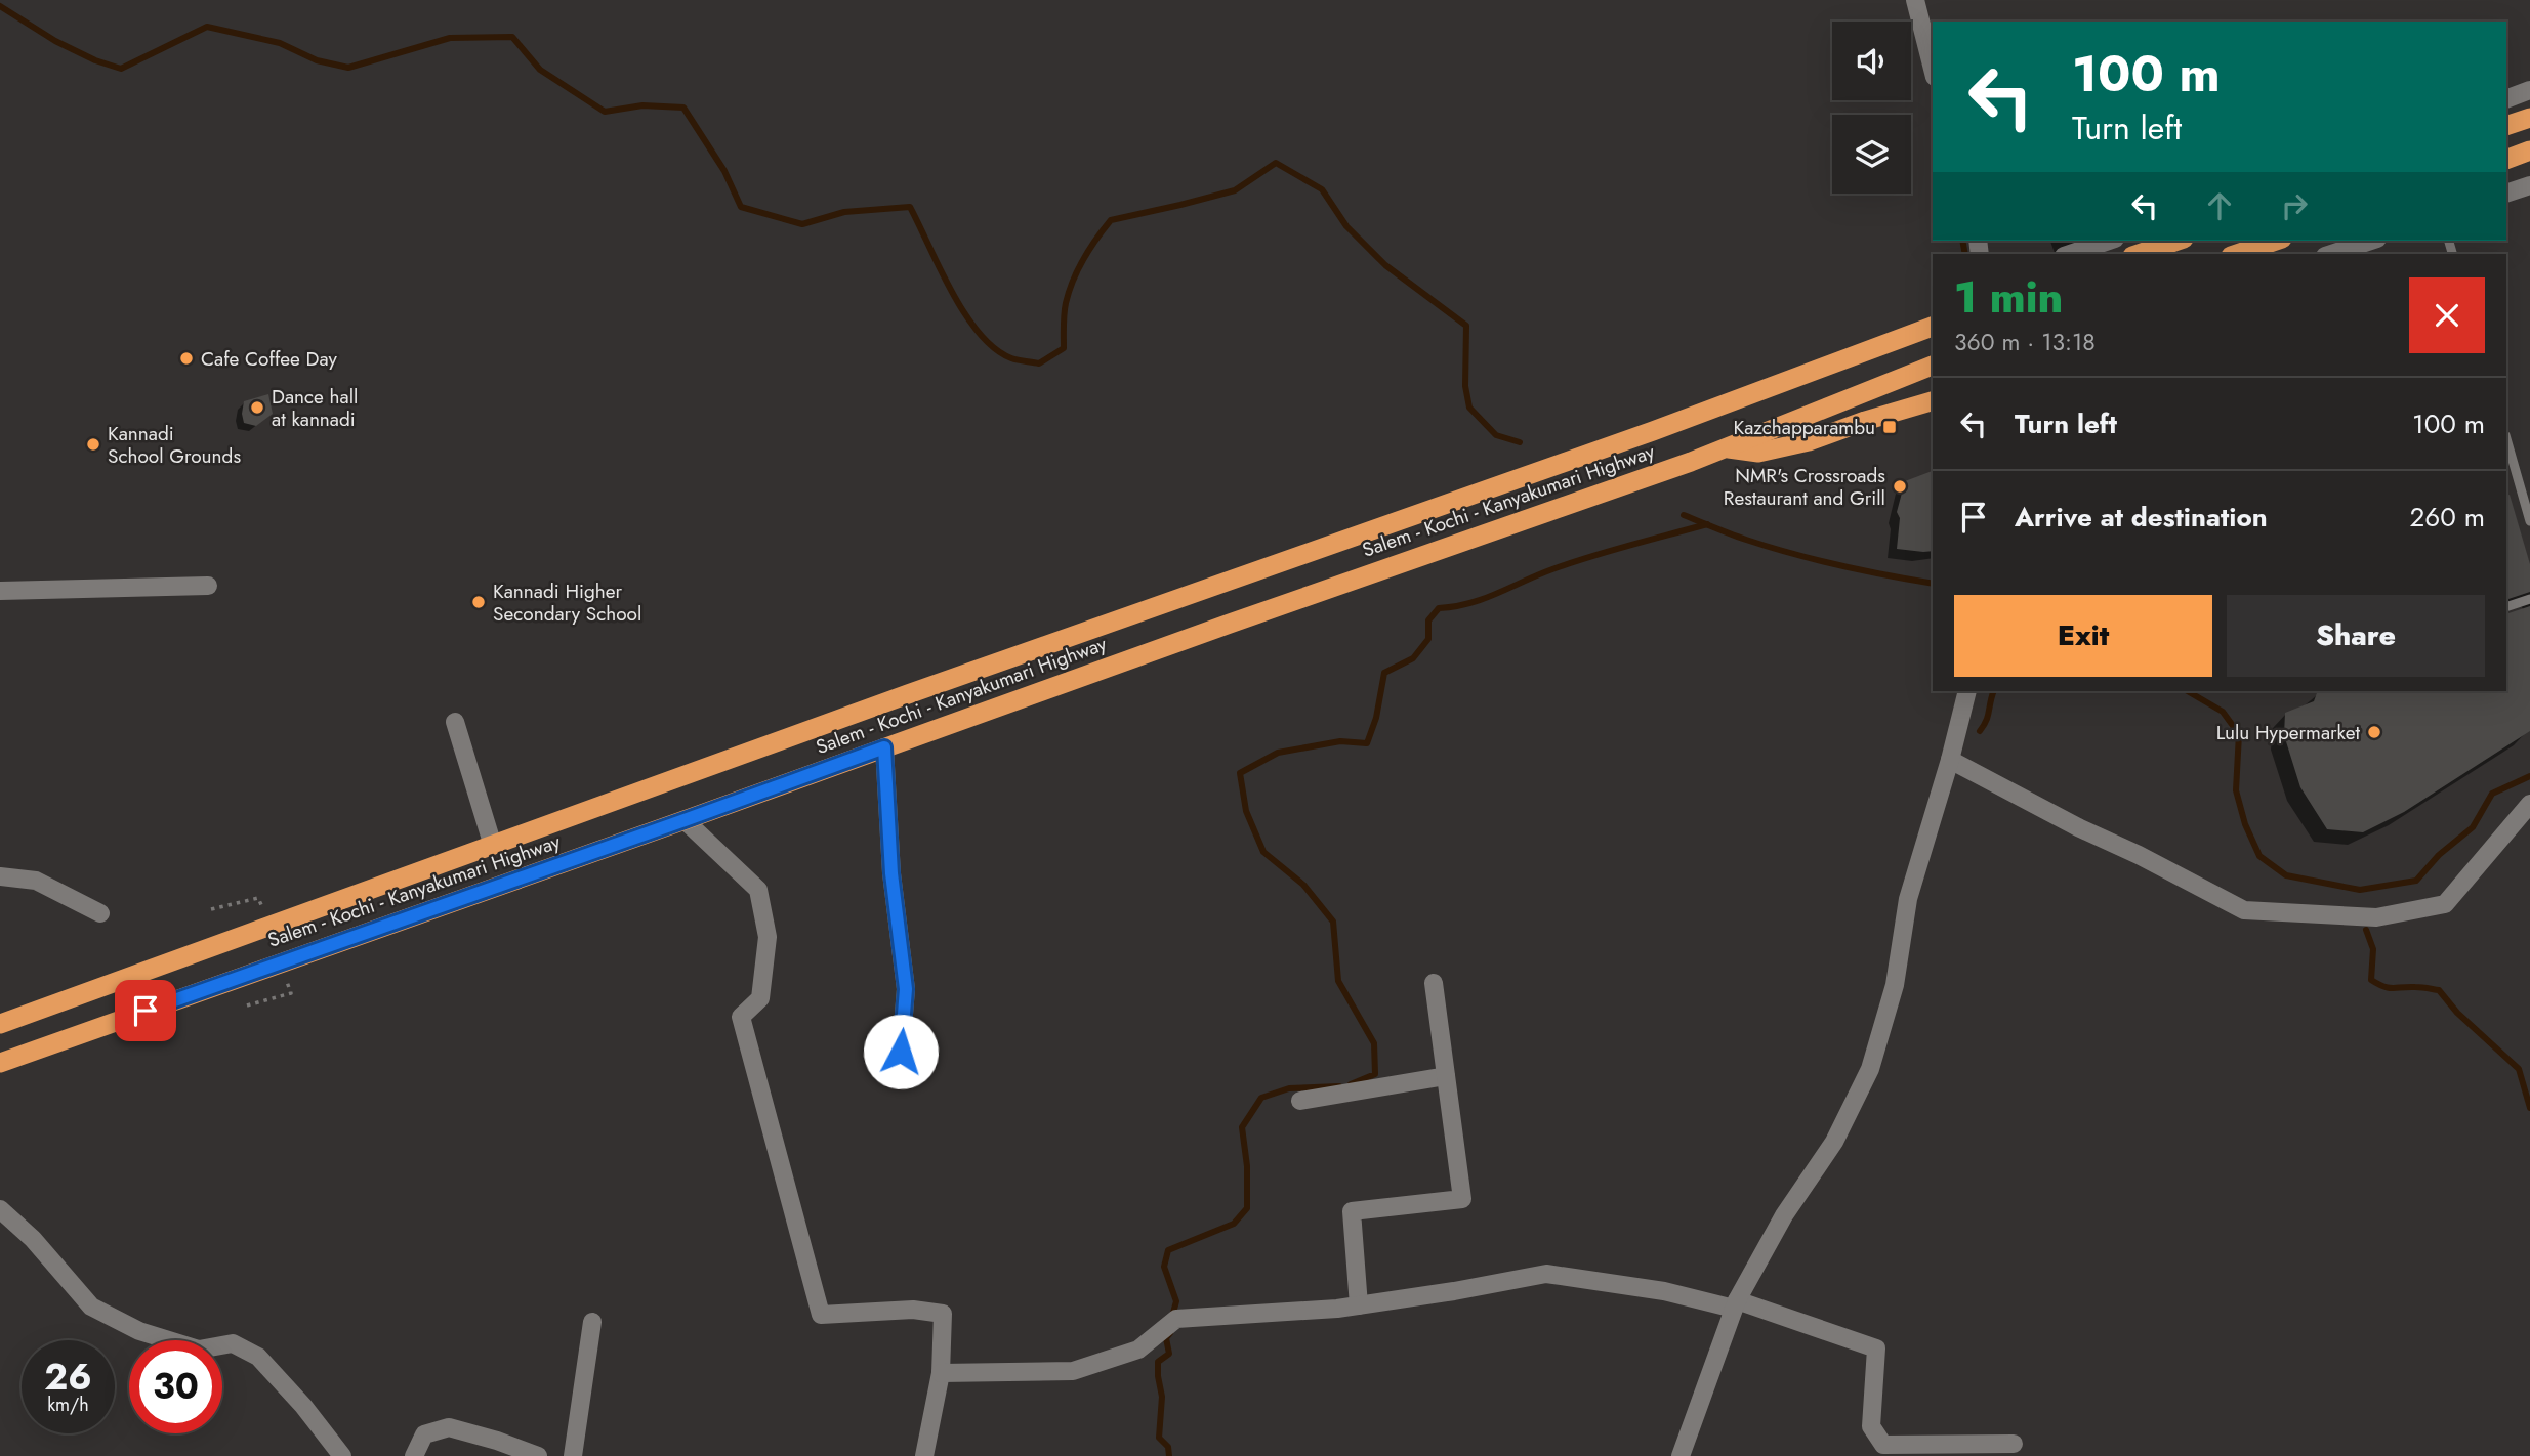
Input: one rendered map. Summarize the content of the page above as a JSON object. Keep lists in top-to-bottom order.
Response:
{
  "streets": {
    "highway": ["Salem - Kochi - Kanyakumari Highway"]
  },
  "places": {
    "other": [
      "Cafe Coffee Day",
      "Dance hall at kannadi",
      "Kannadi School Grounds",
      "NMR's Crossroads Restaurant and Grill",
      "Kannadi Higher Secondary School",
      "Lulu Hypermarket"
    ],
    "transit": ["Kazchapparambu"]
  },
  "page": {
    "turn": ["100 m", "Turn left"],
    "heading": ["1 min", "360 m · 13:18"],
    "list": [
      {
        "name": "Turn left",
        "value": "100 m"
      },
      {
        "name": "Arrive at destination",
        "value": "260 m"
      }
    ],
    "buttons": ["Exit", "Share"],
    "speed": "26 km/h",
    "limit": "30"
  }
}
